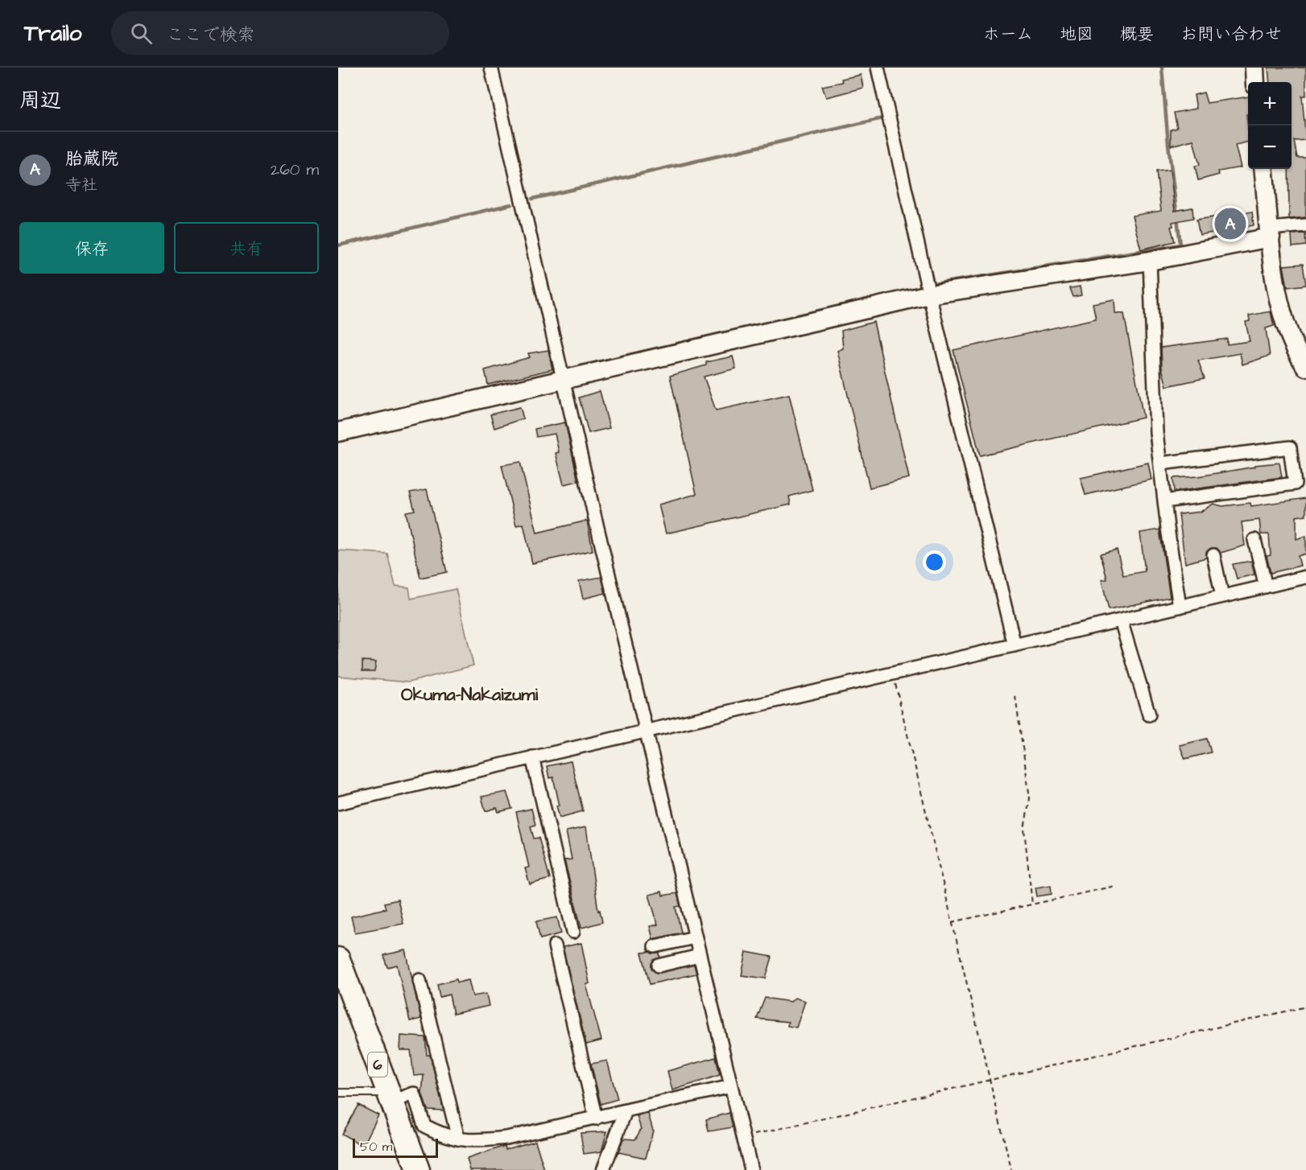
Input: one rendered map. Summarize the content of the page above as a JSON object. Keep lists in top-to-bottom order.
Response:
{
  "streets": {
    "highway": ["6"]
  },
  "districts": ["Okuma-Nakaizumi"],
  "scale_bar": "50 m",
  "page": {
    "header": "Trailo",
    "search": "ここで検索",
    "nav": [
      "ホーム",
      "地図",
      "概要",
      "お問い合わせ"
    ],
    "heading": "周辺",
    "map_buttons": ["+", "−"],
    "list": [
      {
        "mark": "A",
        "name": "胎蔵院",
        "note": "寺社",
        "value": "260 m"
      }
    ],
    "pins": "A",
    "buttons": ["保存", "共有"],
    "scale": "50 m"
  }
}
